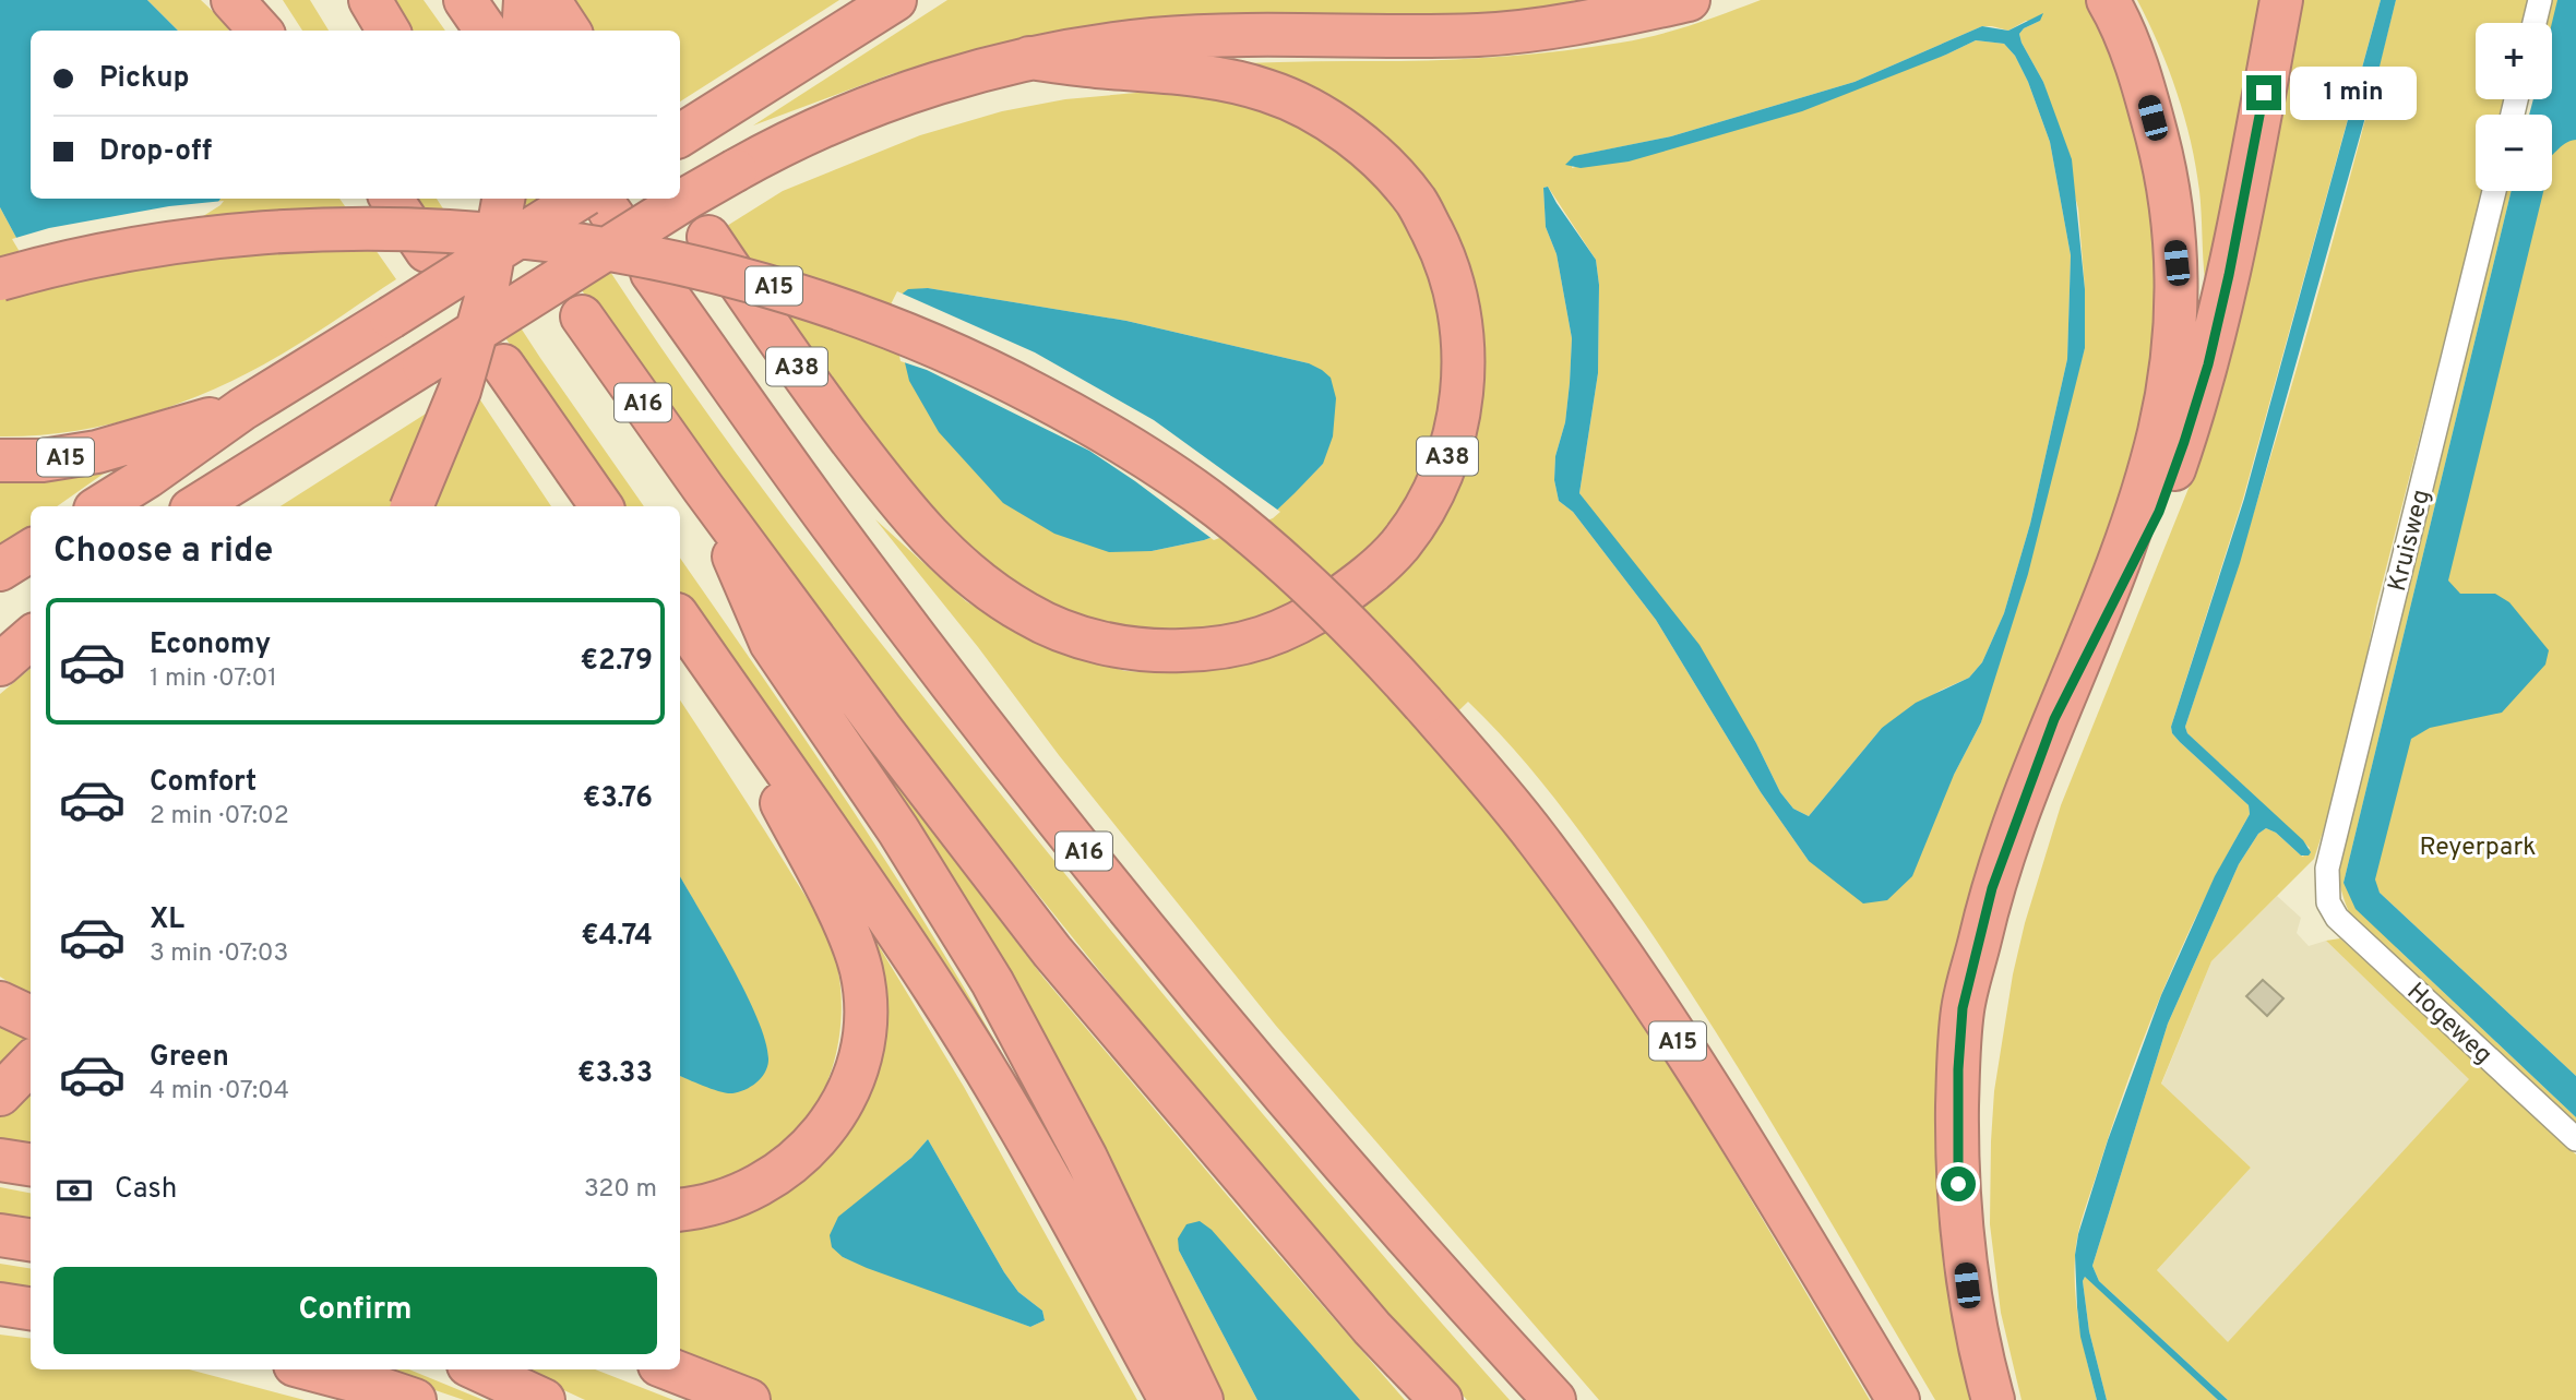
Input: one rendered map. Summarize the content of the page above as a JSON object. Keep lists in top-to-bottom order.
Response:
{
  "streets": {
    "highway": ["A15", "A38", "A16"],
    "street": ["Kruisweg", "Hogeweg"]
  },
  "crossings": [
    ["A15", "A38"],
    ["Kruisweg", "Hogeweg"]
  ],
  "parks": ["Reyerpark"],
  "page": {
    "map_buttons": ["+", "−"],
    "banner": ["Pickup", "Drop-off"],
    "bubble": "1 min",
    "heading": "Choose a ride",
    "list": [
      {
        "name": "Economy",
        "note": "1 min · 07:01",
        "value": "€2.79"
      },
      {
        "name": "Comfort",
        "note": "2 min · 07:02",
        "value": "€3.76"
      },
      {
        "name": "XL",
        "note": "3 min · 07:03",
        "value": "€4.74"
      },
      {
        "name": "Green",
        "note": "4 min · 07:04",
        "value": "€3.33"
      }
    ],
    "pay": ["Cash", "320 m"],
    "buttons": "Confirm"
  }
}
